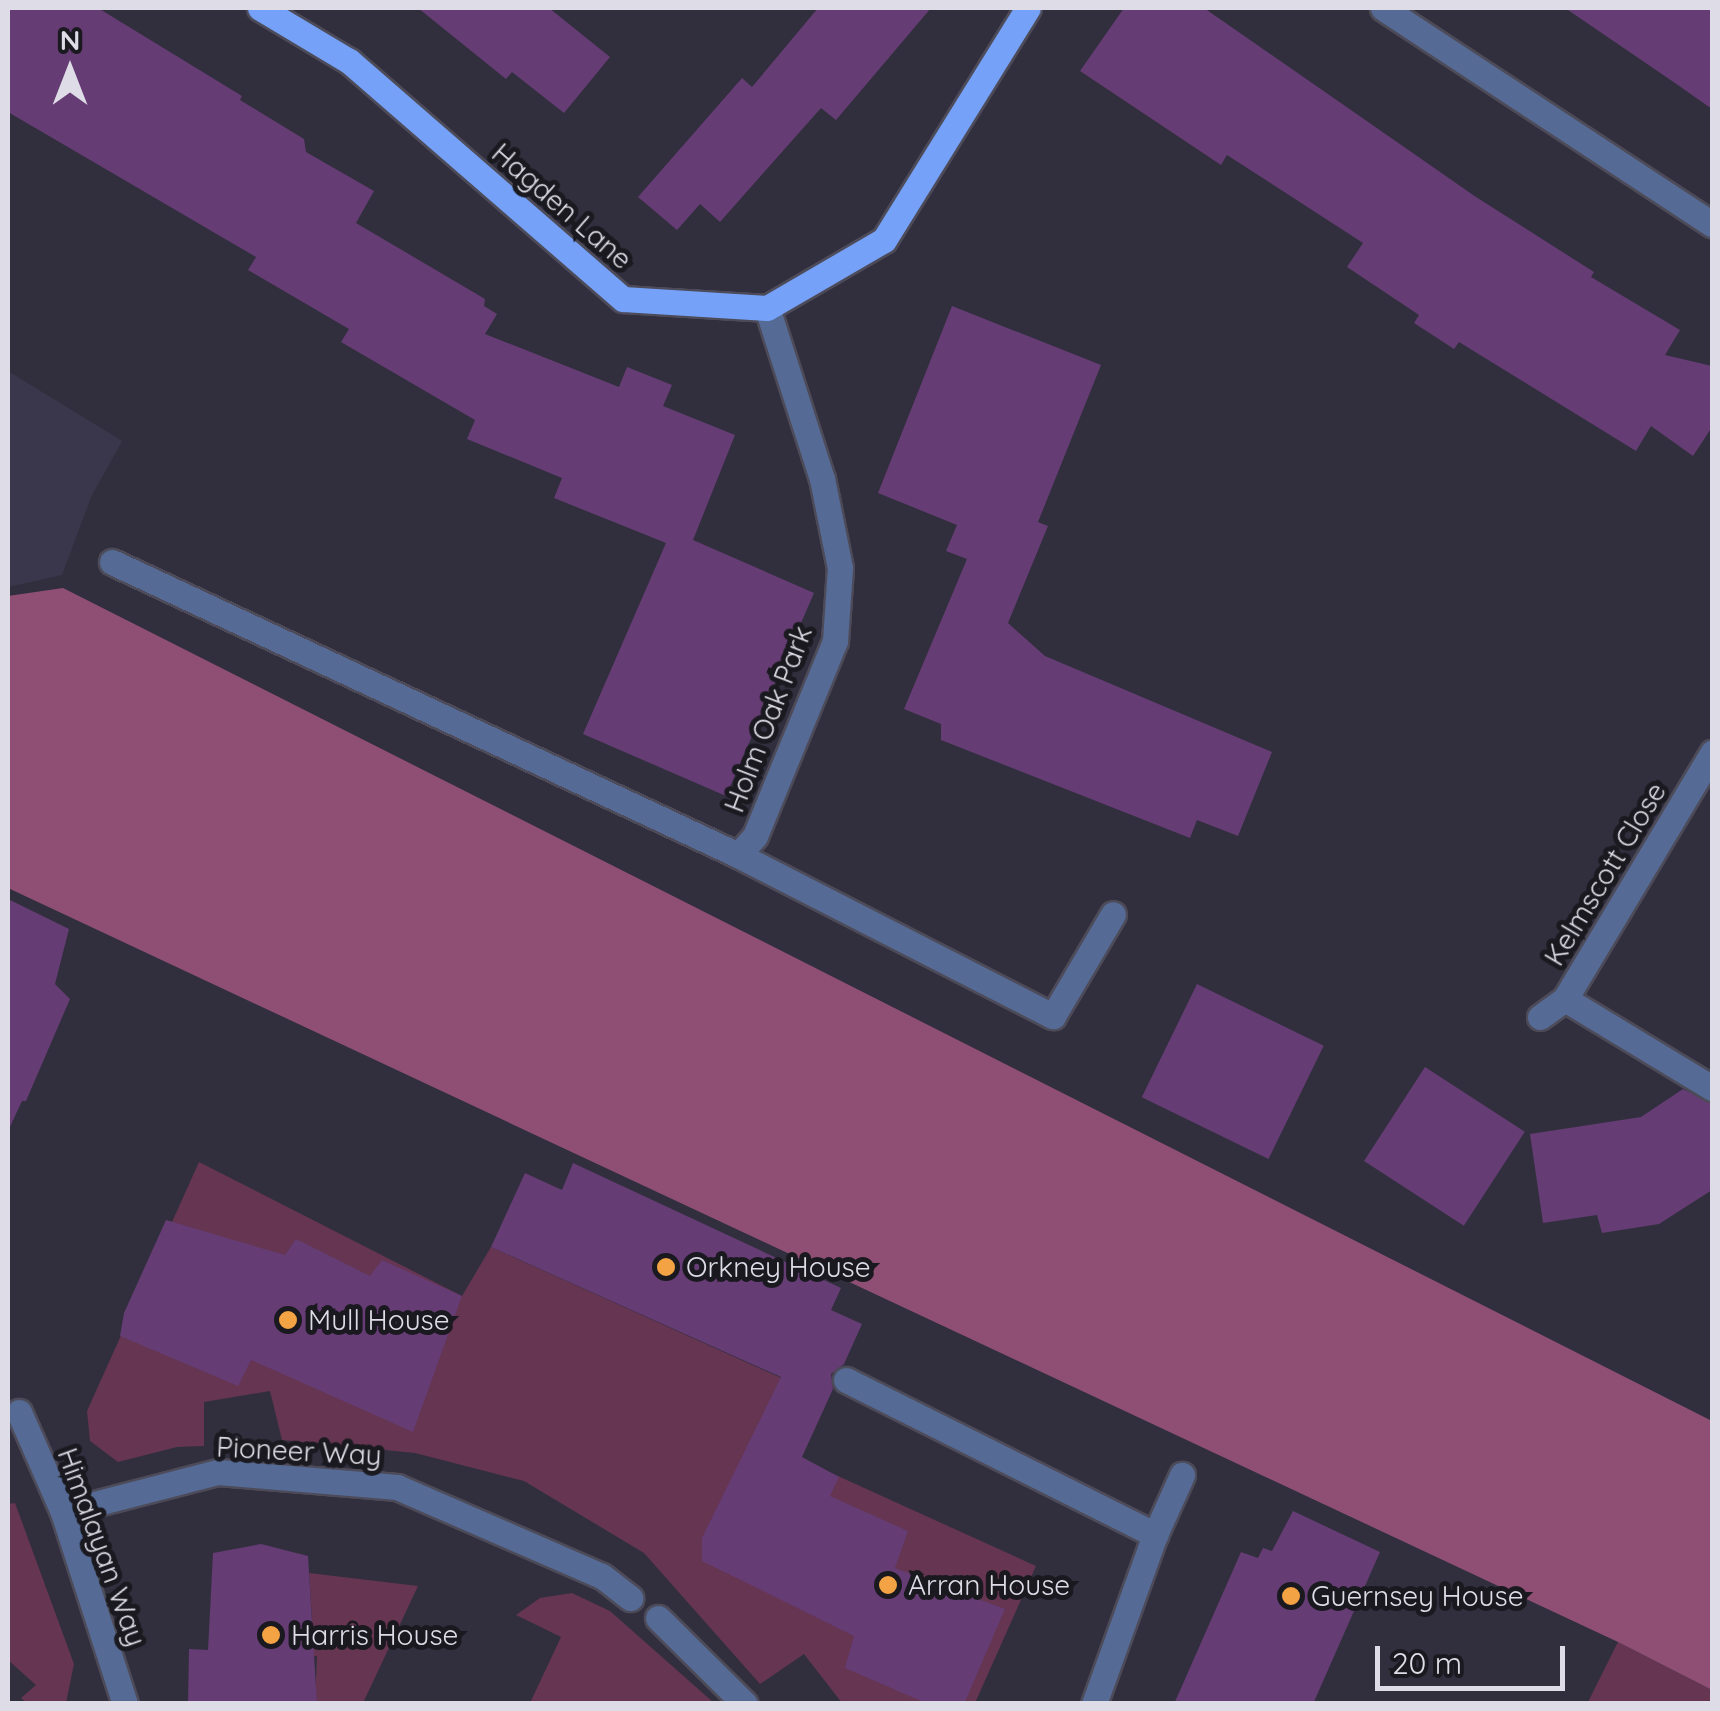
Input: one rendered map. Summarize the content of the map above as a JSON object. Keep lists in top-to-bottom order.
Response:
{
  "streets": {
    "main road": ["Hagden Lane"],
    "street": [
      "Holm Oak Park",
      "Kelmscott Close",
      "Pioneer Way",
      "Himalayan Way"
    ]
  },
  "crossings": [
    ["Hagden Lane", "Holm Oak Park"],
    ["Pioneer Way", "Himalayan Way"]
  ],
  "places": [
    "Orkney House",
    "Mull House",
    "Arran House",
    "Guernsey House",
    "Harris House"
  ],
  "scale_bar": "20 m",
  "north": "top"
}
